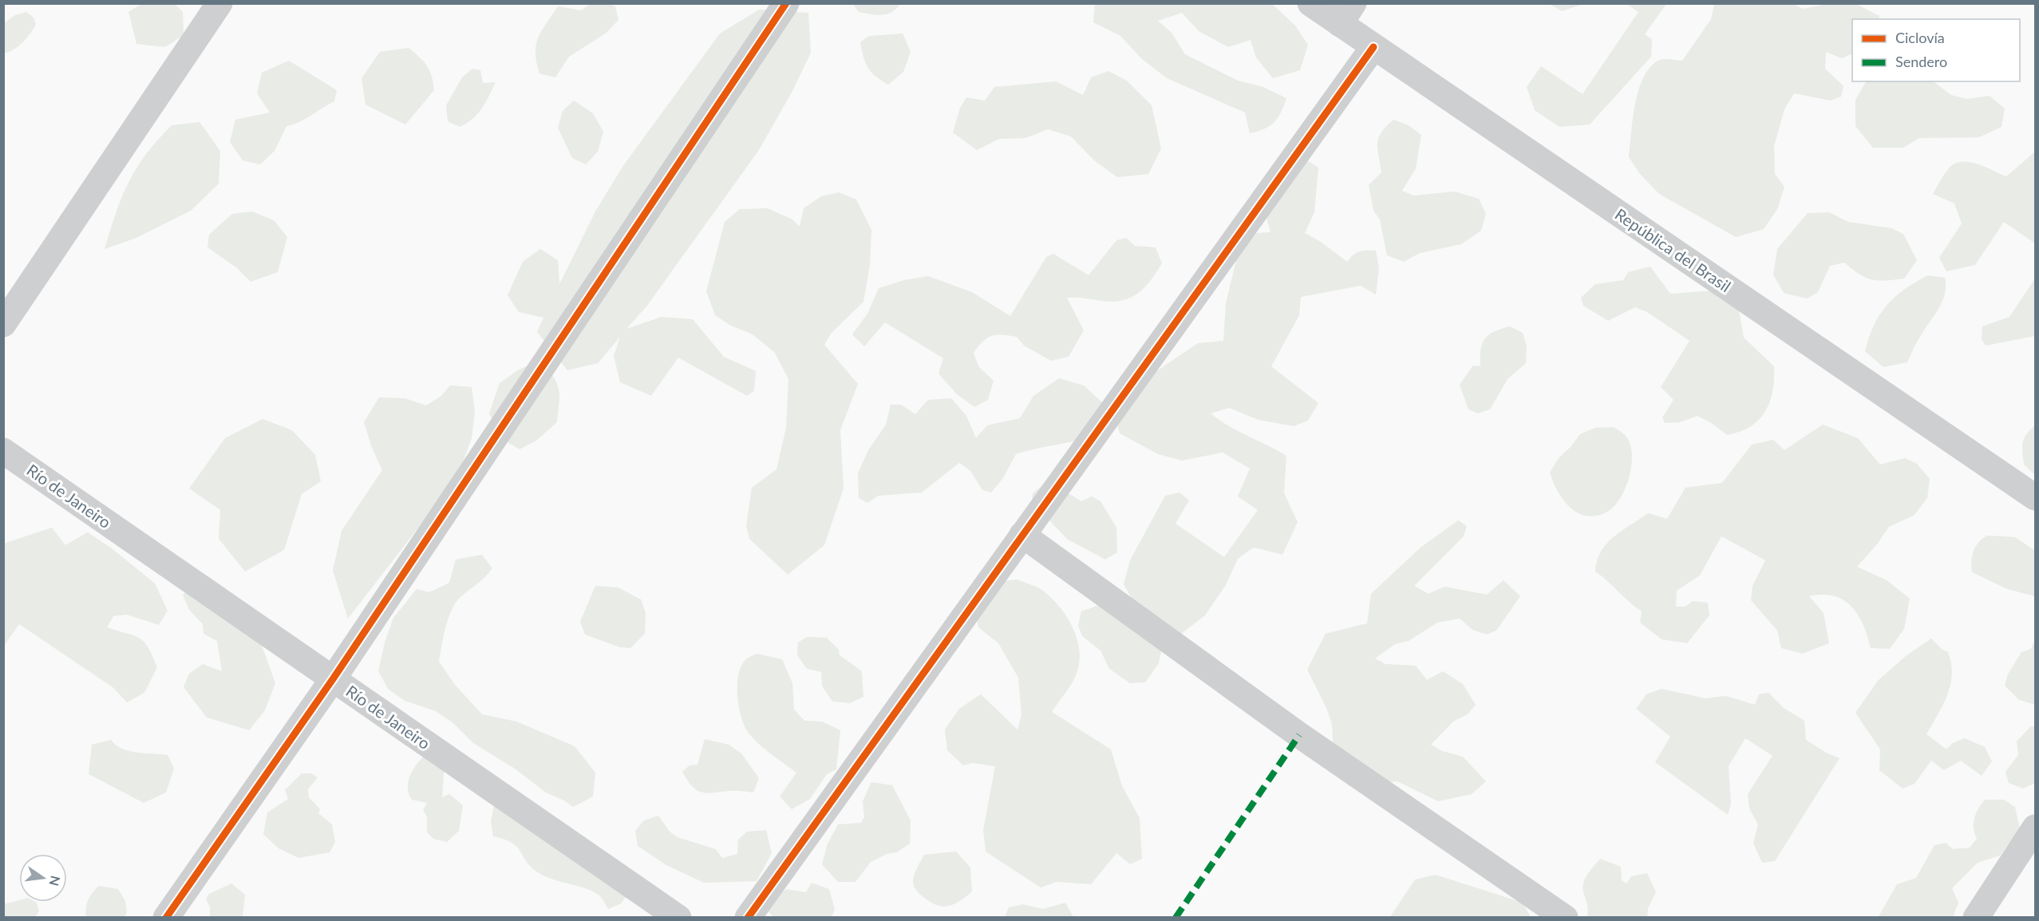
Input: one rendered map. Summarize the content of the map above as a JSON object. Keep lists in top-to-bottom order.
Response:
{
  "streets": {
    "street": ["República del Brasil", "Río de Janeiro"]
  },
  "legend": ["Ciclovía", "Sendero"],
  "north": "right"
}
